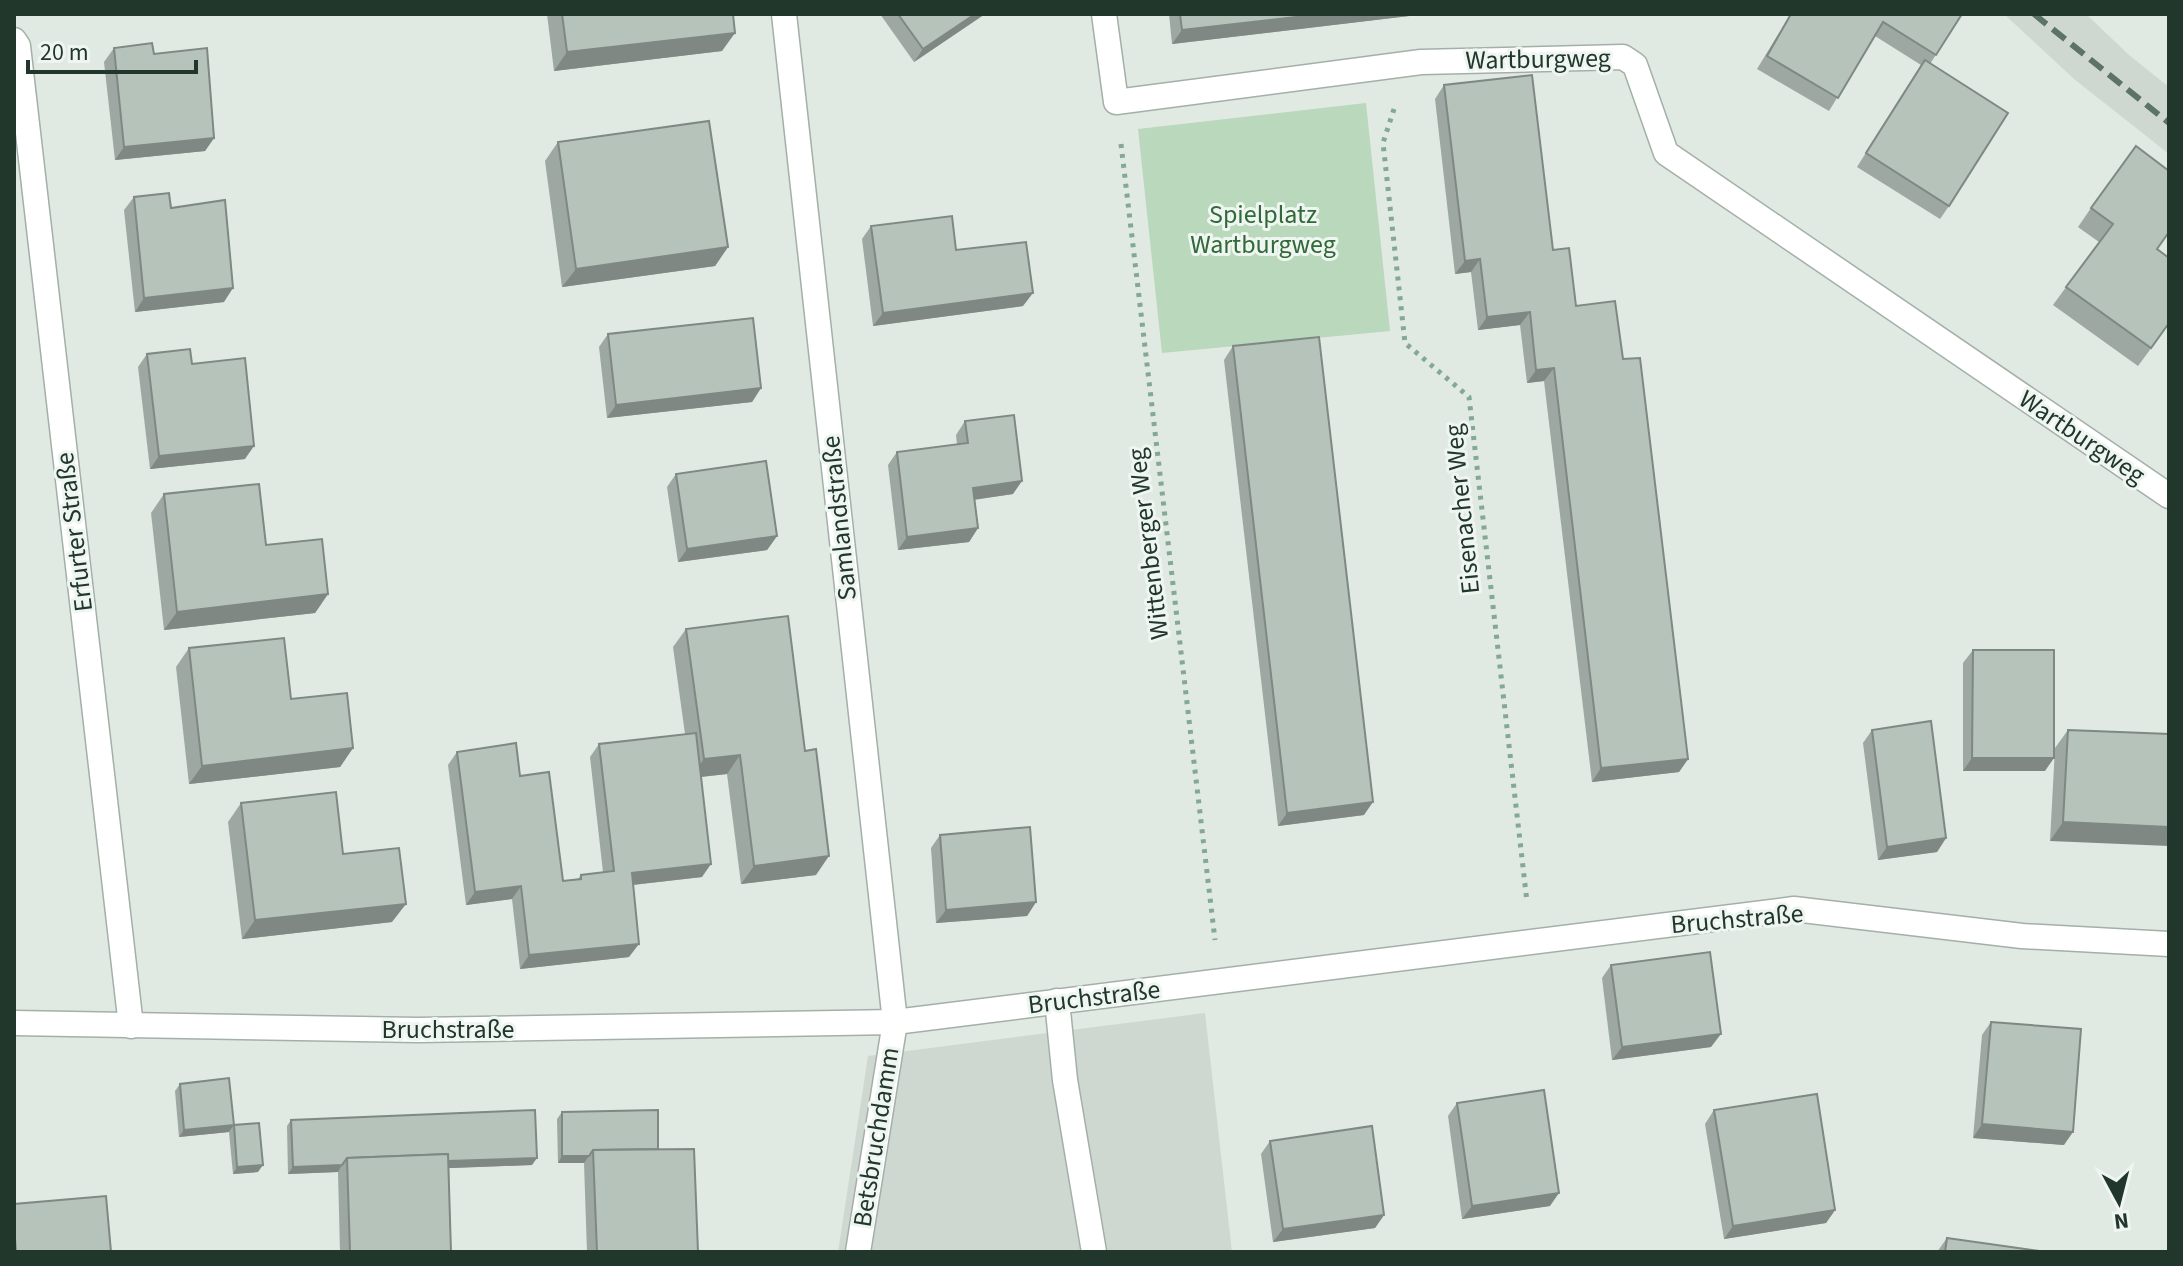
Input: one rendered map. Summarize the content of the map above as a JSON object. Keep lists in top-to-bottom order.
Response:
{
  "streets": {
    "street": [
      "Wartburgweg",
      "Samlandstraße",
      "Erfurter Straße",
      "Bruchstraße",
      "Betsbruchdamm"
    ],
    "path": ["Eisenacher Weg", "Wittenberger Weg"]
  },
  "crossings": [
    ["Wartburgweg", "Eisenacher Weg"],
    ["Wartburgweg", "Wittenberger Weg"],
    ["Eisenacher Weg", "Bruchstraße"],
    ["Samlandstraße", "Bruchstraße"],
    ["Samlandstraße", "Betsbruchdamm"],
    ["Erfurter Straße", "Bruchstraße"],
    ["Wittenberger Weg", "Bruchstraße"],
    ["Bruchstraße", "Betsbruchdamm"]
  ],
  "parks": ["Spielplatz Wartburgweg"],
  "scale_bar": "20 m",
  "north": "bottom"
}
